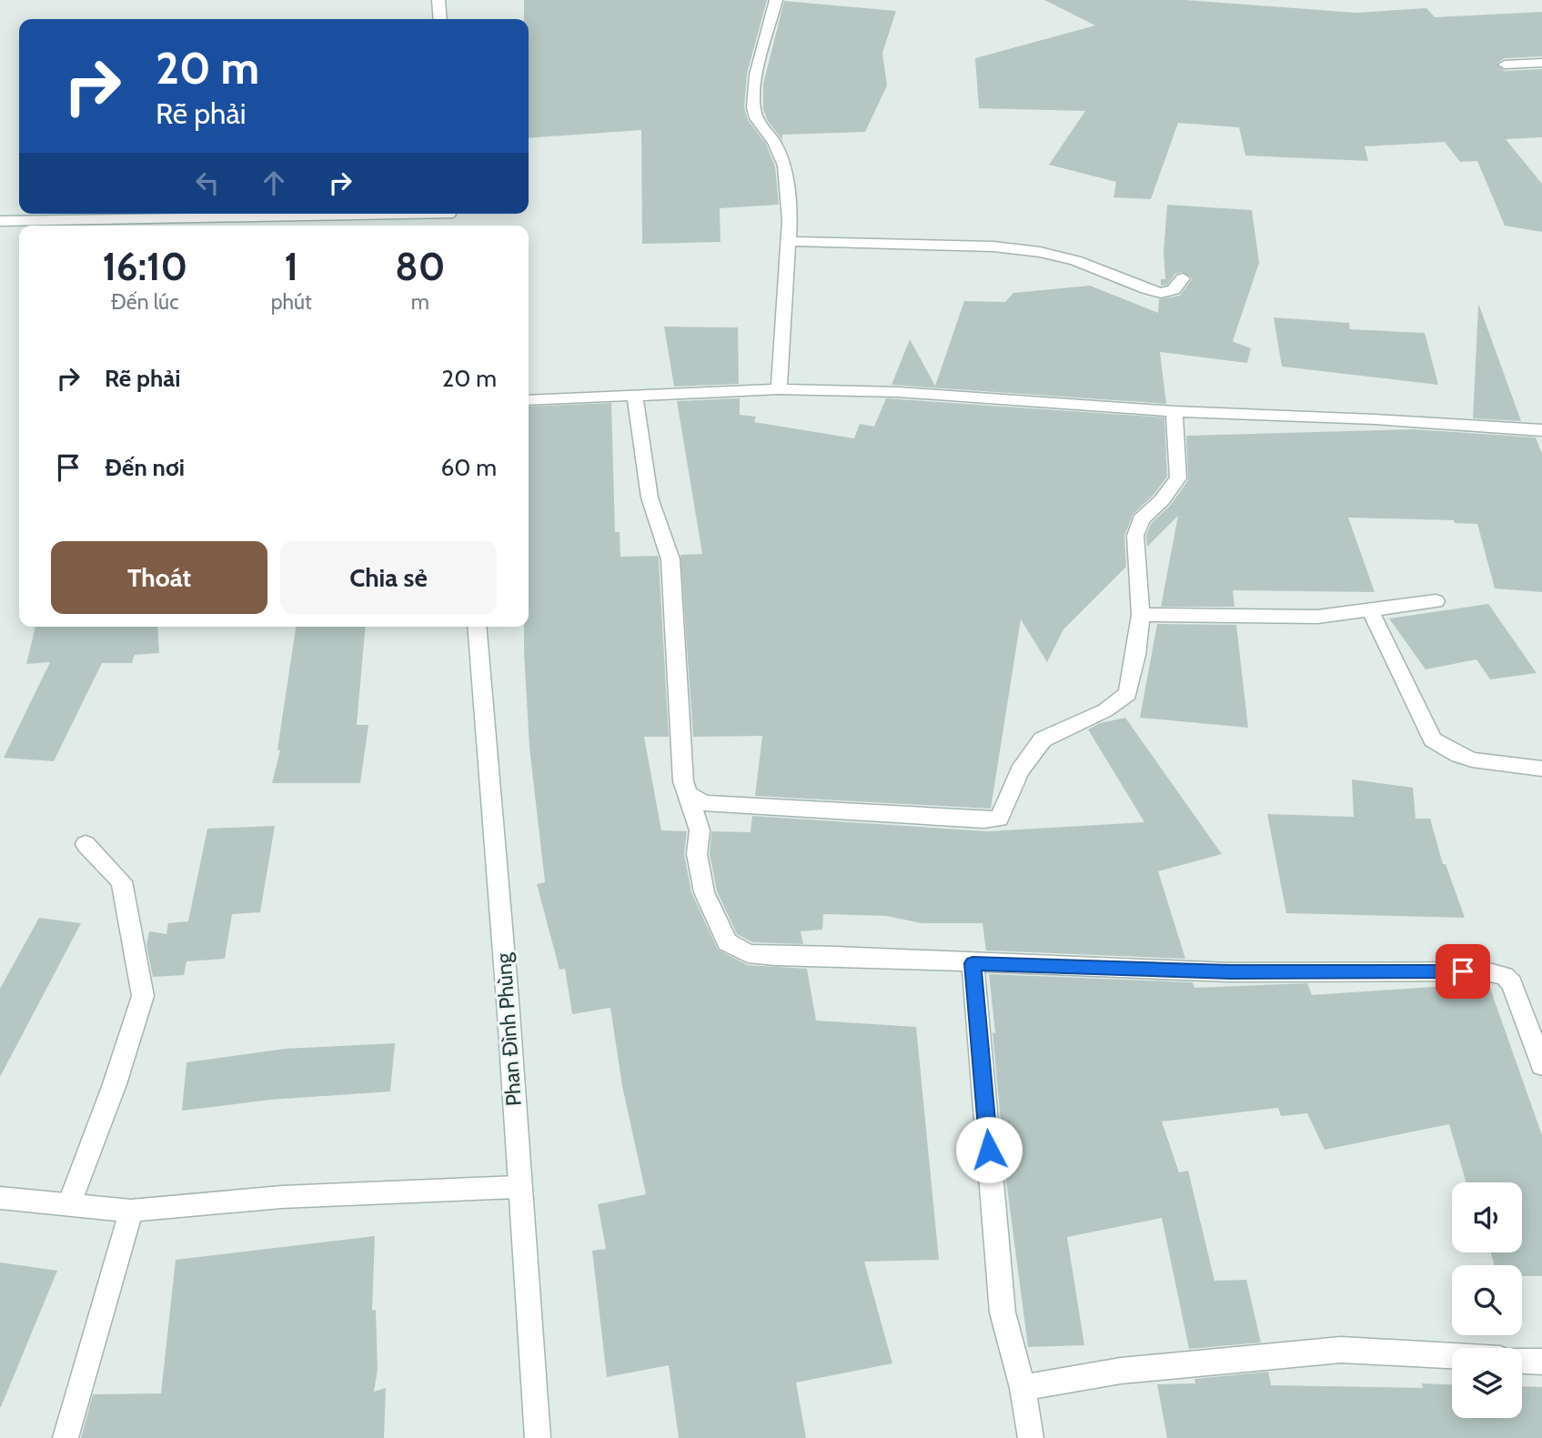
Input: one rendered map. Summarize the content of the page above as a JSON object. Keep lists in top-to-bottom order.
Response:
{
  "streets": {
    "street": ["Phan Đình Phùng"]
  },
  "page": {
    "turn": ["20 m", "Rẽ phải"],
    "eta": [
      "16:10",
      "Đến lúc",
      "1",
      "phút",
      "80",
      "m"
    ],
    "list": [
      {
        "name": "Rẽ phải",
        "value": "20 m"
      },
      {
        "name": "Đến nơi",
        "value": "60 m"
      }
    ],
    "buttons": ["Thoát", "Chia sẻ"]
  }
}
